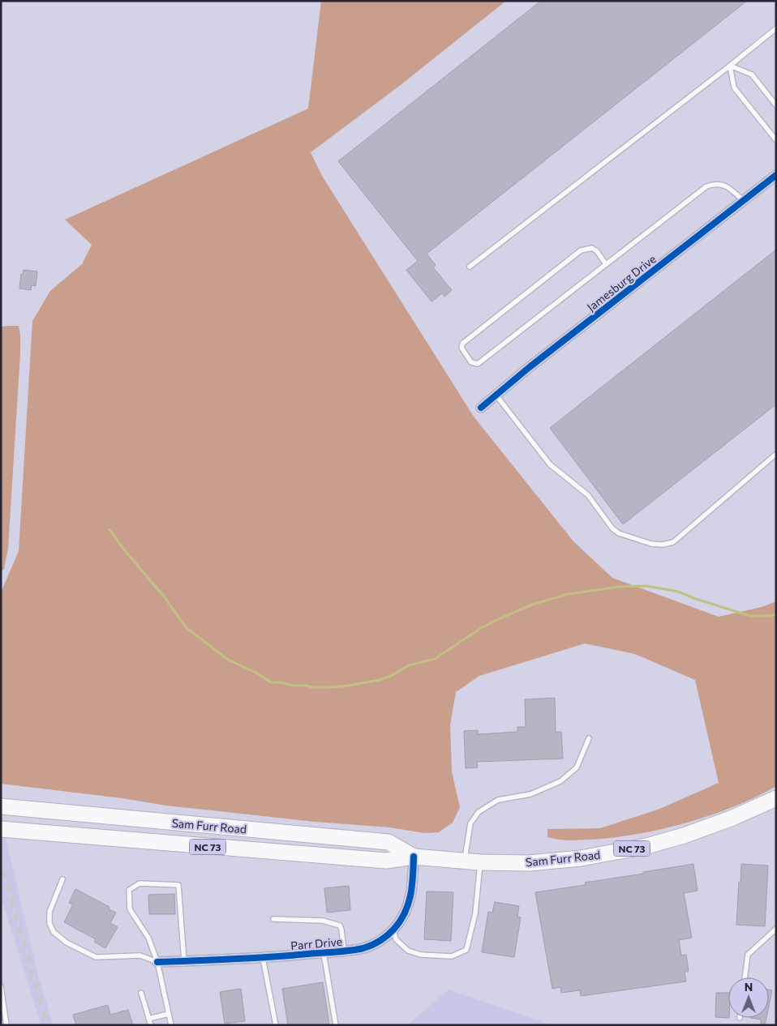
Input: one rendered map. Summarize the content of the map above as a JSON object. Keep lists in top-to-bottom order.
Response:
{
  "streets": {
    "main road": ["Sam Furr Road", "NC 73"],
    "street": ["Jamesburg Drive", "Parr Drive"]
  },
  "crossings": [
    ["Sam Furr Road", "Parr Drive"]
  ],
  "north": "top"
}
